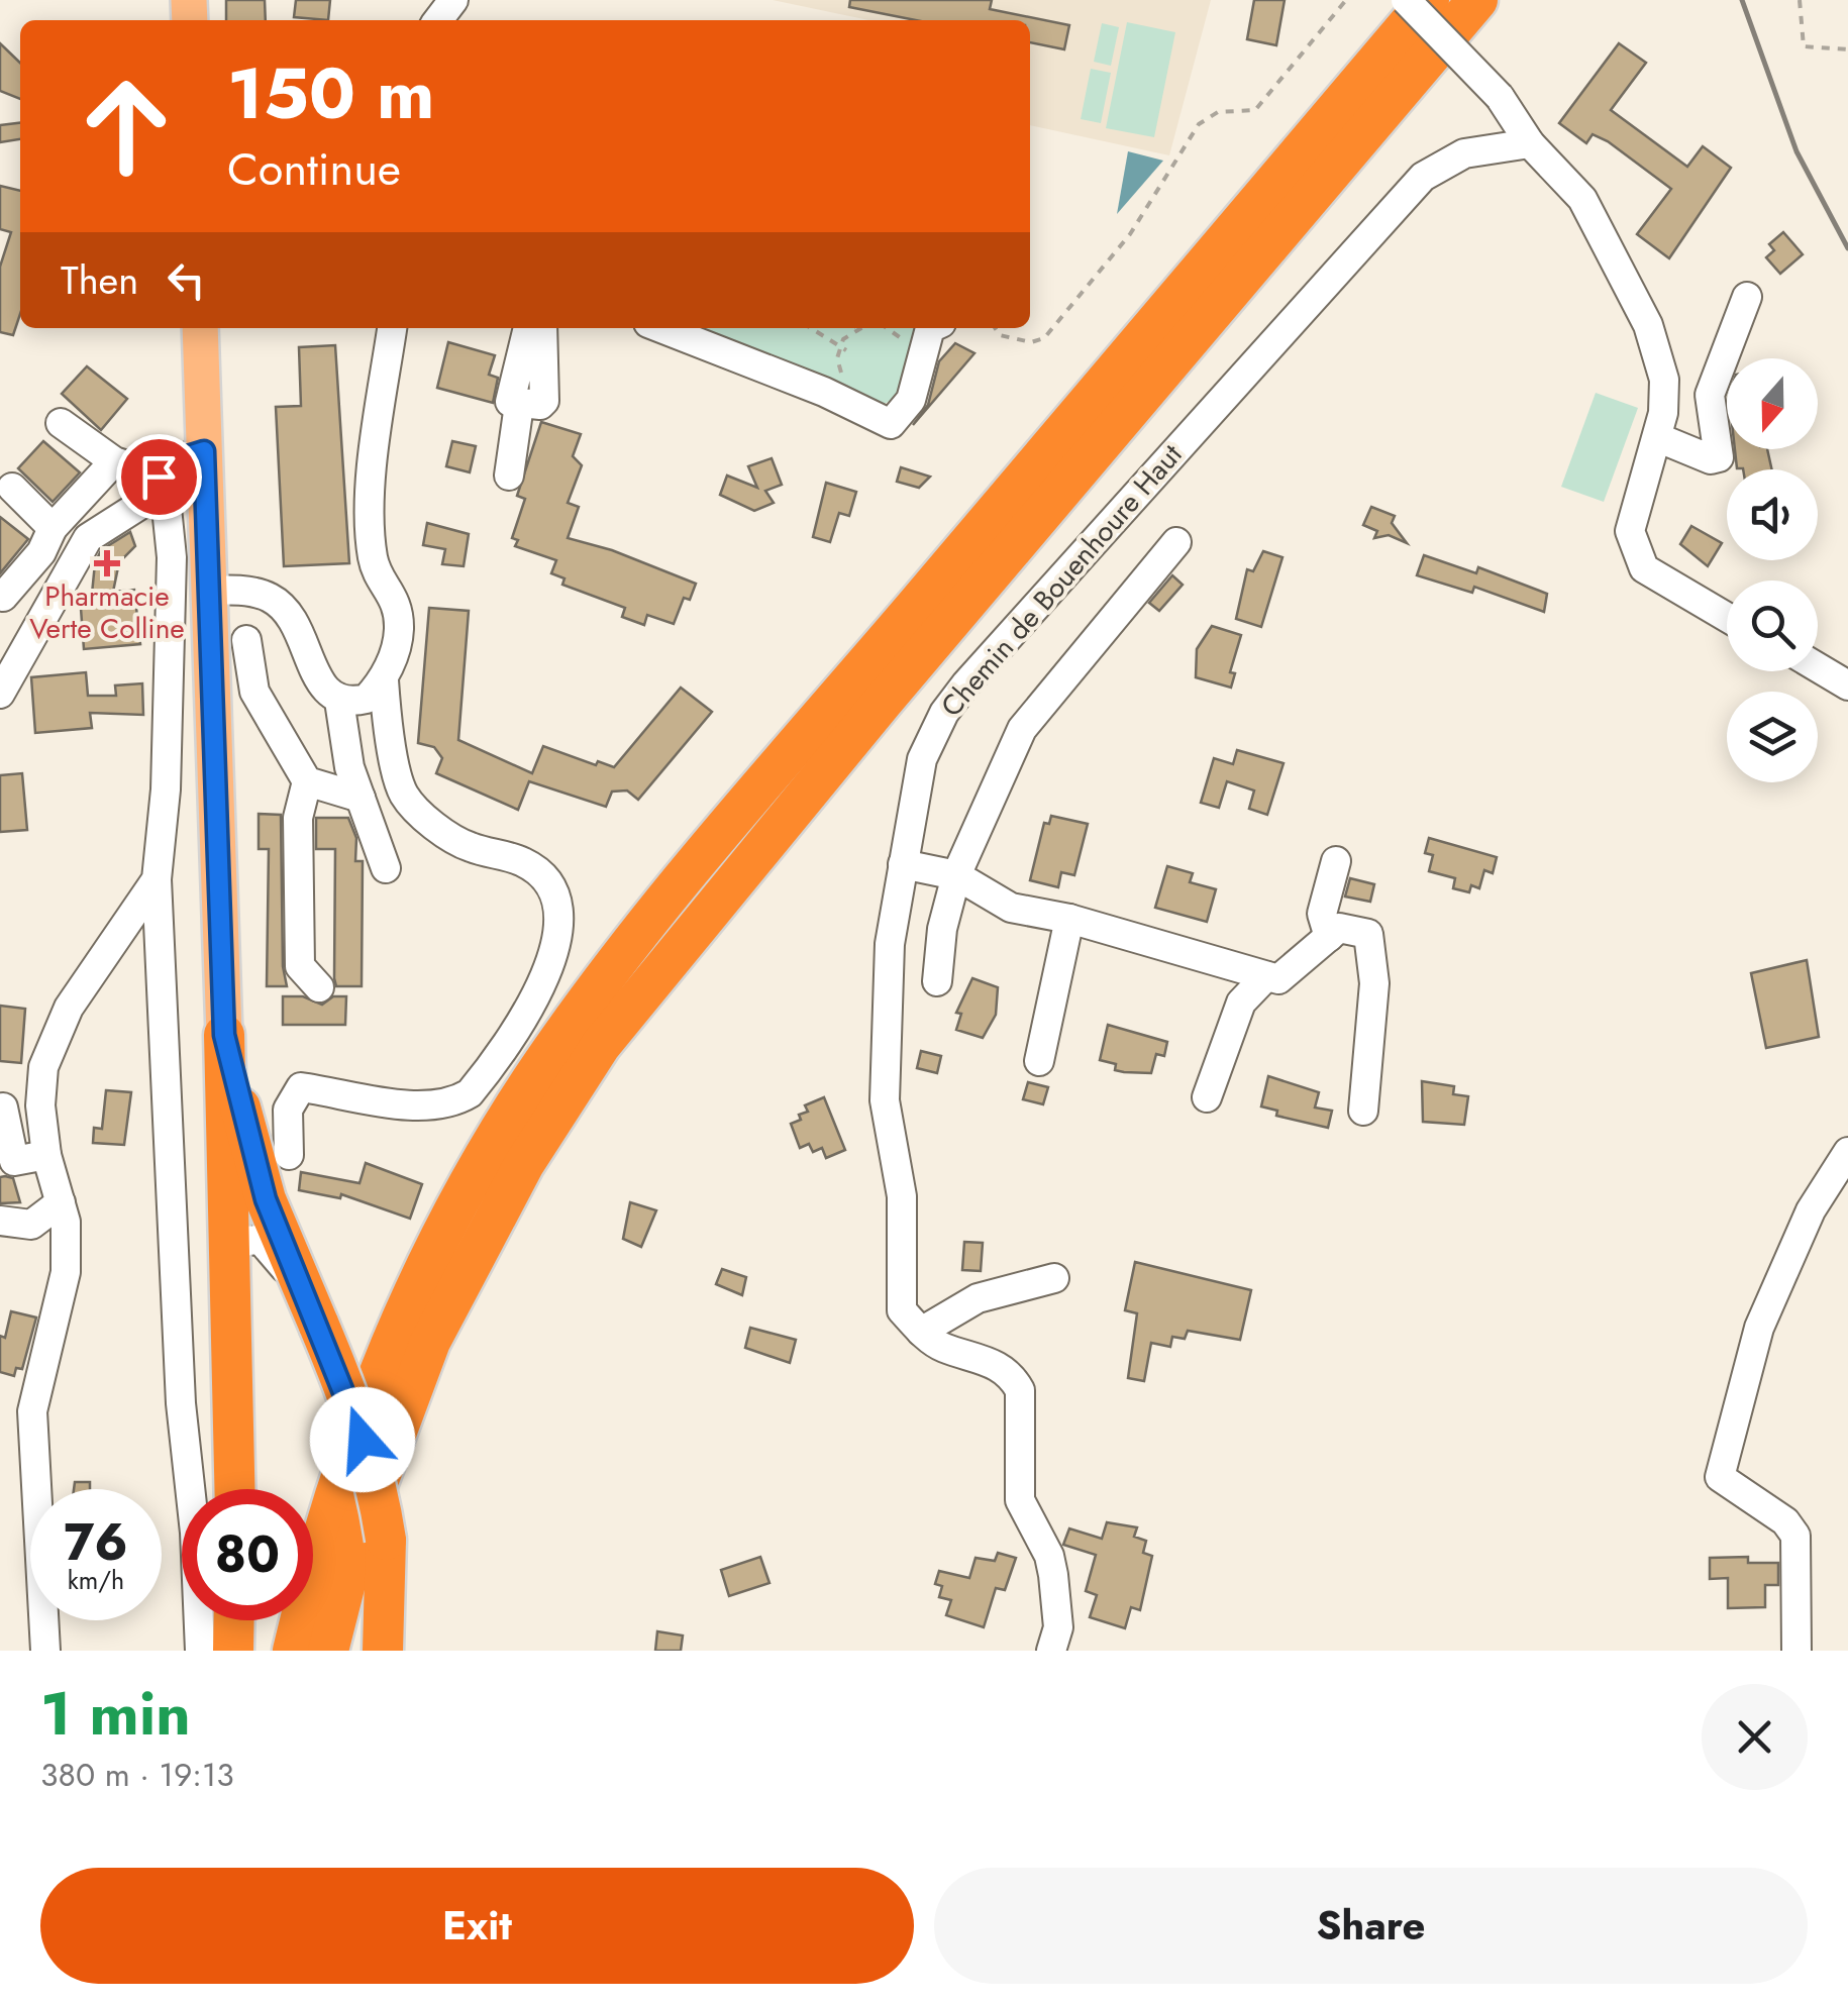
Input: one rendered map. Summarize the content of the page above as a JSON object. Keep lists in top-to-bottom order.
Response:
{
  "streets": {
    "street": ["Chemin de Bouenhoure Haut"]
  },
  "places": {
    "health": ["Pharmacie Verte Colline"]
  },
  "north": "bottom",
  "page": {
    "turn": ["150 m", "Continue"],
    "then": "Then",
    "speed": "76 km/h",
    "limit": "80",
    "heading": ["1 min", "380 m · 19:13"],
    "buttons": ["Exit", "Share"]
  }
}
